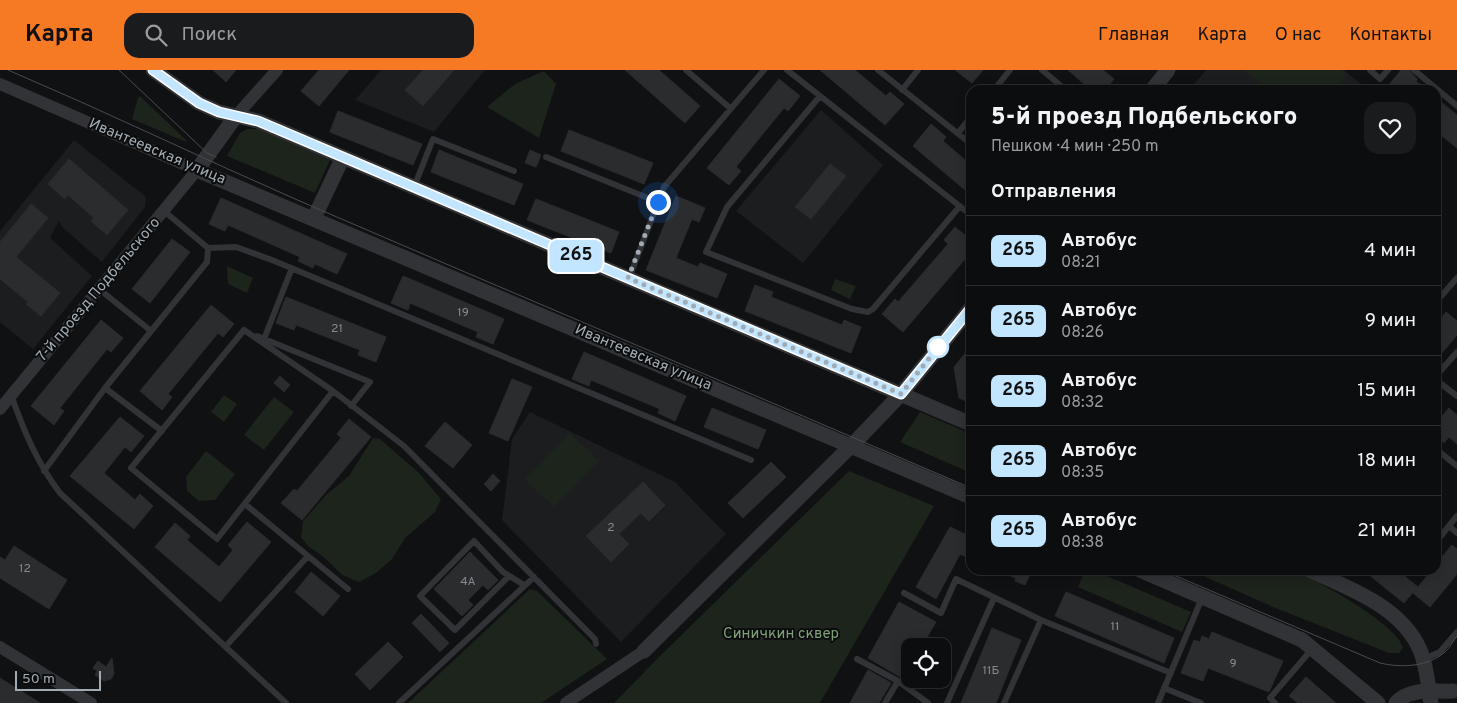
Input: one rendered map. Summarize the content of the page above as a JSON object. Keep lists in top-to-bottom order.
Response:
{
  "streets": {
    "street": ["Ивантеевская улица", "7-й проезд Подбельского"]
  },
  "crossings": [
    ["Ивантеевская улица", "7-й проезд Подбельского"]
  ],
  "parks": ["Синичкин сквер"],
  "lines": ["bus line 265"],
  "house_numbers": [
    "19",
    "21",
    "2",
    "12",
    "4А",
    "11",
    "9",
    "11Б"
  ],
  "scale_bar": "50 m",
  "page": {
    "header": "Карта",
    "search": "Поиск",
    "nav": [
      "Главная",
      "Карта",
      "О нас",
      "Контакты"
    ],
    "on_map": "265",
    "heading": [
      ["5-й проезд Подбельского", "Пешком · 4 мин · 250 m"],
      "Отправления"
    ],
    "list": [
      {
        "mark": "265",
        "name": "Автобус",
        "note": "08:21",
        "value": "4 мин"
      },
      {
        "mark": "265",
        "name": "Автобус",
        "note": "08:26",
        "value": "9 мин"
      },
      {
        "mark": "265",
        "name": "Автобус",
        "note": "08:32",
        "value": "15 мин"
      },
      {
        "mark": "265",
        "name": "Автобус",
        "note": "08:35",
        "value": "18 мин"
      },
      {
        "mark": "265",
        "name": "Автобус",
        "note": "08:38",
        "value": "21 мин"
      }
    ],
    "scale": "50 m"
  }
}
